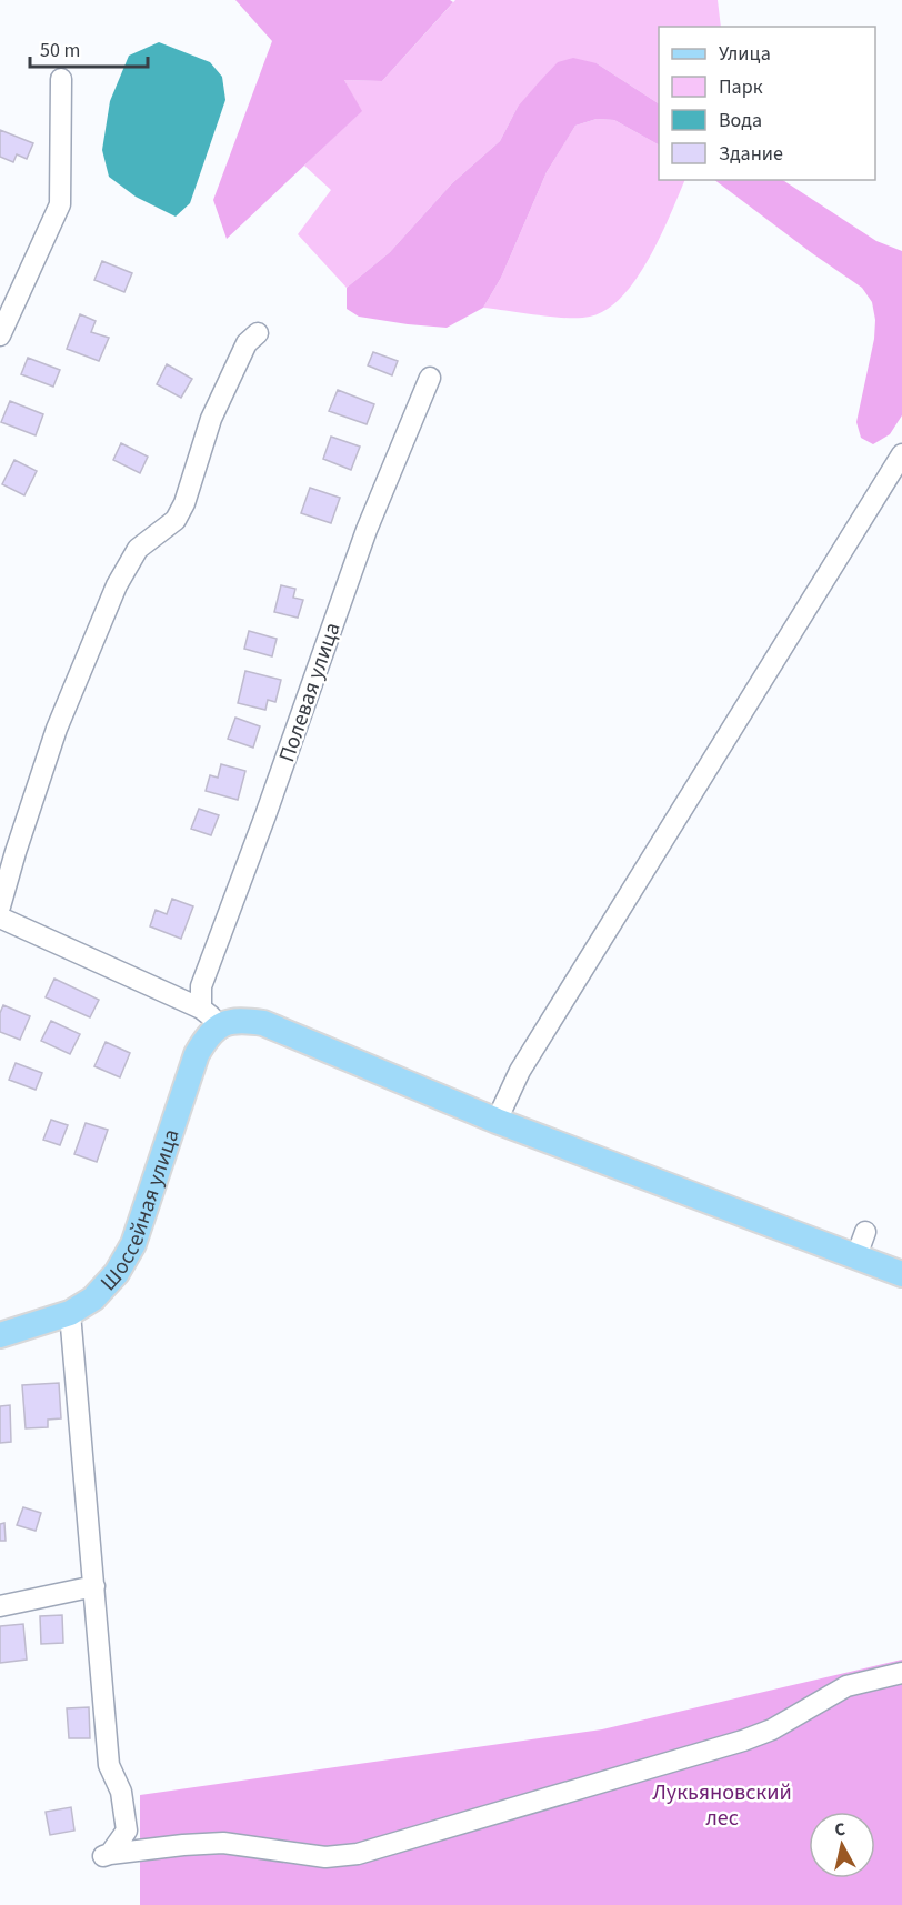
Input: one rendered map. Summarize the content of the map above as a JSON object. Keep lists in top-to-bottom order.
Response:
{
  "streets": {
    "main road": ["Шоссейная улица"],
    "street": ["Полевая улица"]
  },
  "crossings": [
    ["Полевая улица", "Шоссейная улица"]
  ],
  "parks": ["Лукьяновский лес"],
  "legend": [
    "Улица",
    "Парк",
    "Вода",
    "Здание"
  ],
  "scale_bar": "50 m",
  "north": "top"
}
